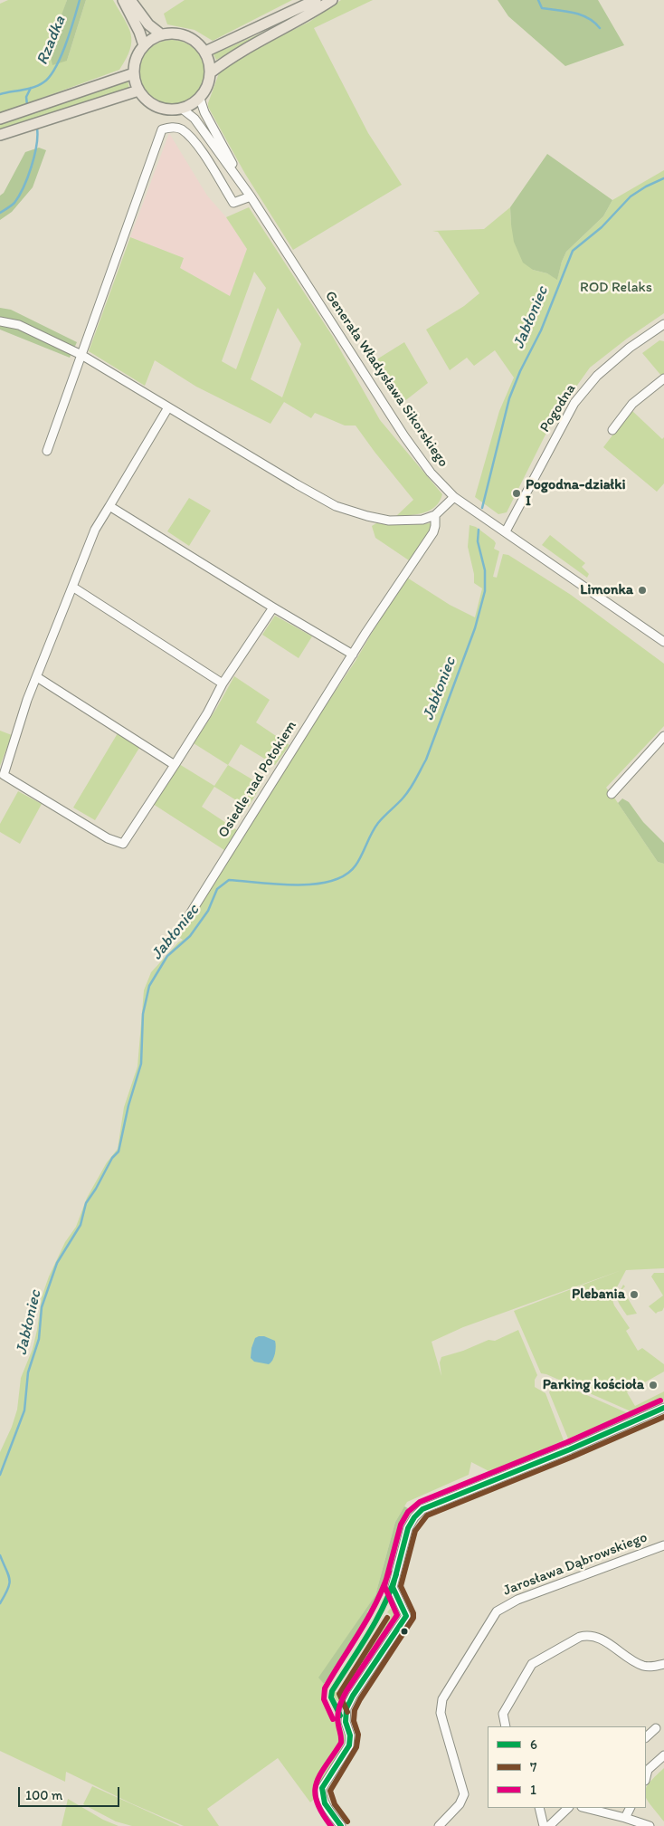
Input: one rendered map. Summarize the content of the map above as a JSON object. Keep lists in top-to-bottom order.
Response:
{
  "streets": {
    "street": [
      "Generała Władysława Sikorskiego",
      "Pogodna",
      "Osiedle nad Potokiem",
      "Jarosława Dąbrowskiego"
    ]
  },
  "crossings": [
    ["Generała Władysława Sikorskiego", "Pogodna"]
  ],
  "water": ["Rzadka", "Jabłoniec"],
  "parks": ["ROD Relaks"],
  "places": [
    "Pogodna-działki I",
    "Limonka",
    "Plebania",
    "Parking kościoła"
  ],
  "lines": ["transit line 1", "transit line 6", "transit line 7"],
  "legend": ["6", "7", "1"],
  "scale_bar": "100 m"
}
